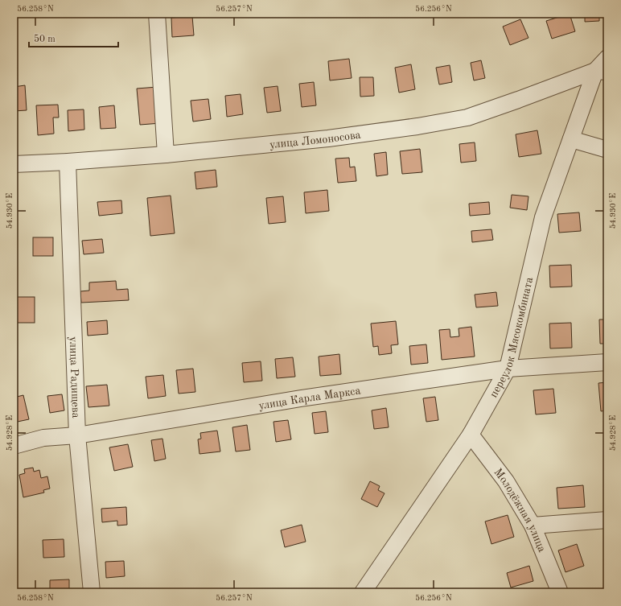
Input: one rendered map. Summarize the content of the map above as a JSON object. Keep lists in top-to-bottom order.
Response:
{
  "streets": {
    "street": [
      "улица Ломоносова",
      "переулок Мясокомбината",
      "улица Радищева",
      "улица Карла Маркса",
      "Молодёжная улица"
    ]
  },
  "crossings": [
    ["улица Ломоносова", "переулок Мясокомбината"],
    ["улица Ломоносова", "улица Радищева"],
    ["переулок Мясокомбината", "улица Карла Маркса"],
    ["переулок Мясокомбината", "Молодёжная улица"],
    ["улица Радищева", "улица Карла Маркса"]
  ],
  "scale_bar": "50 m",
  "coordinates": [
    "56.258°N",
    "56.257°N",
    "56.256°N",
    "54.930°E",
    "54.928°E"
  ]
}
